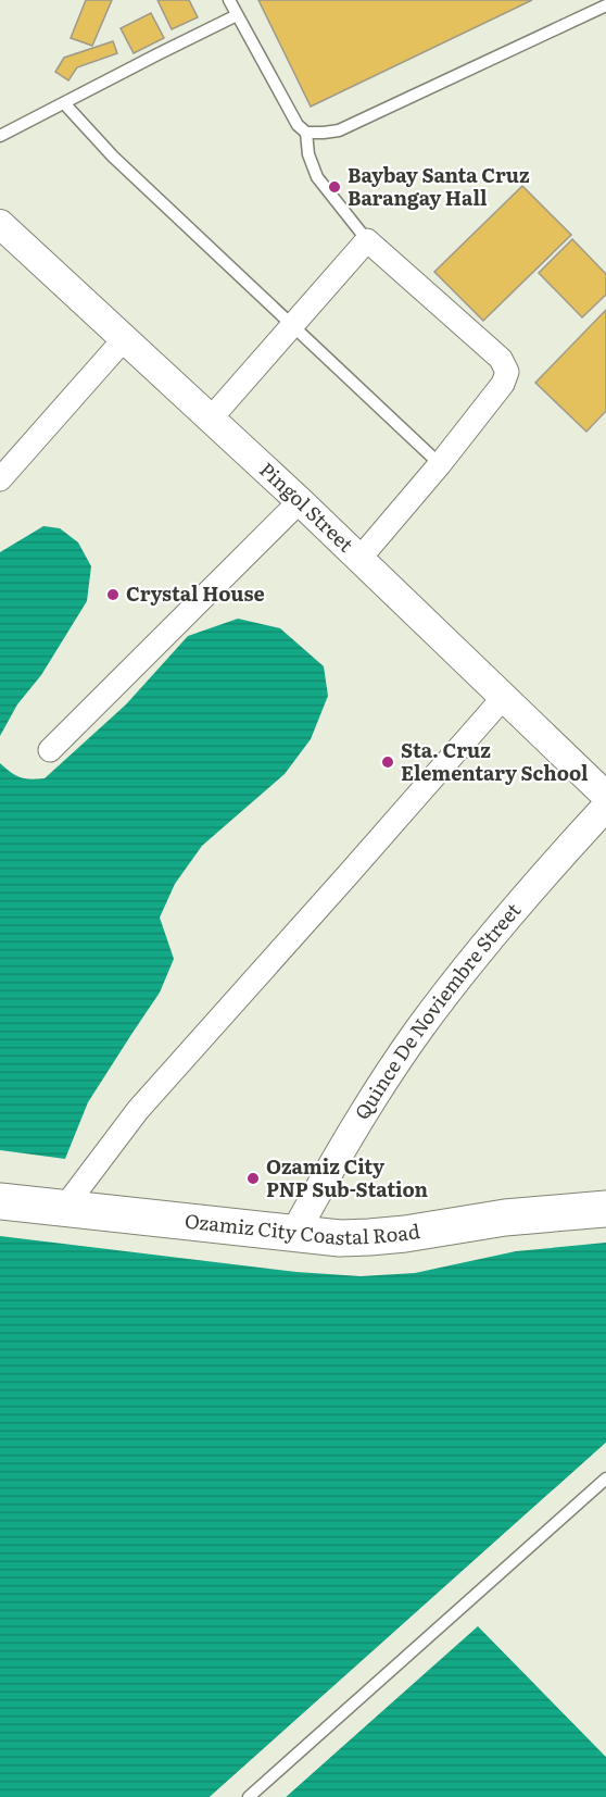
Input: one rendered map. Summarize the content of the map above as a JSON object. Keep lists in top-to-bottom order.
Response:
{
  "streets": {
    "main road": ["Ozamiz City Coastal Road"],
    "street": ["Pingol Street", "Quince De Noviembre Street"]
  },
  "crossings": [
    ["Quince De Noviembre Street", "Ozamiz City Coastal Road"]
  ],
  "places": [
    "Baybay Santa Cruz Barangay Hall",
    "Crystal House",
    "Sta. Cruz Elementary School",
    "Ozamiz City PNP Sub-Station"
  ]
}
